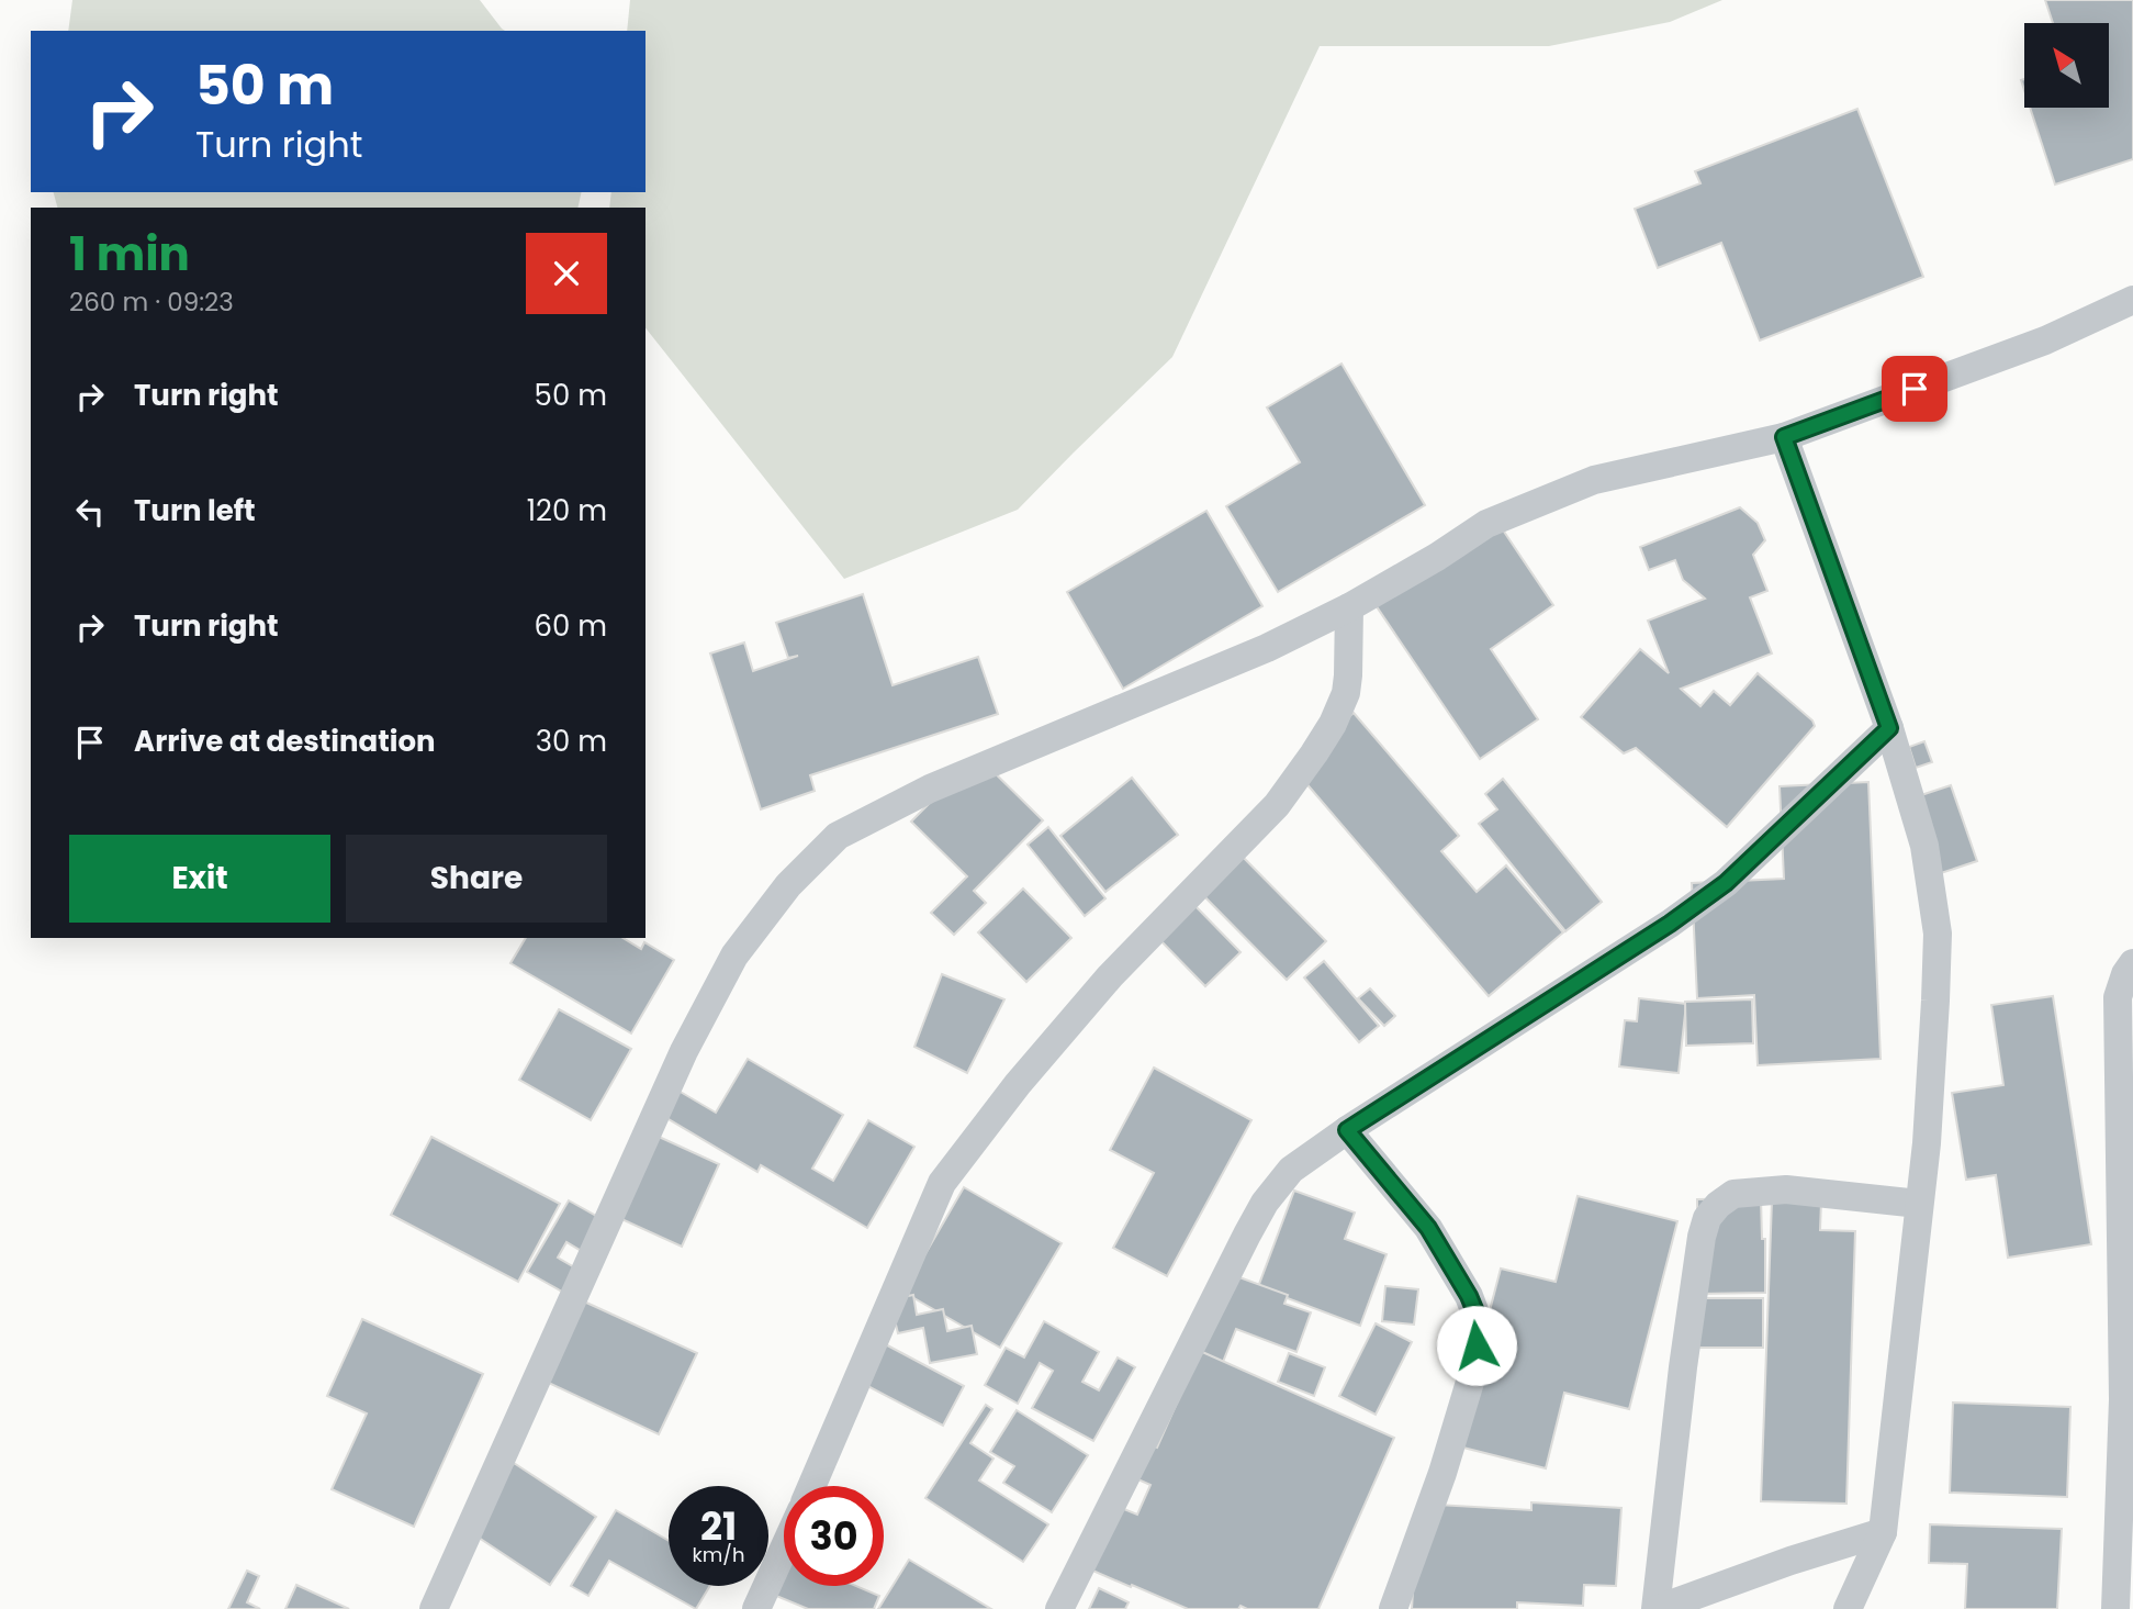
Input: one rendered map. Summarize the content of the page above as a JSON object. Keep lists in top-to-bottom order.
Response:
{
  "north": "top left",
  "page": {
    "turn": ["50 m", "Turn right"],
    "heading": ["1 min", "260 m · 09:23"],
    "list": [
      {
        "name": "Turn right",
        "value": "50 m"
      },
      {
        "name": "Turn left",
        "value": "120 m"
      },
      {
        "name": "Turn right",
        "value": "60 m"
      },
      {
        "name": "Arrive at destination",
        "value": "30 m"
      }
    ],
    "buttons": ["Exit", "Share"],
    "speed": "21 km/h",
    "limit": "30"
  }
}
